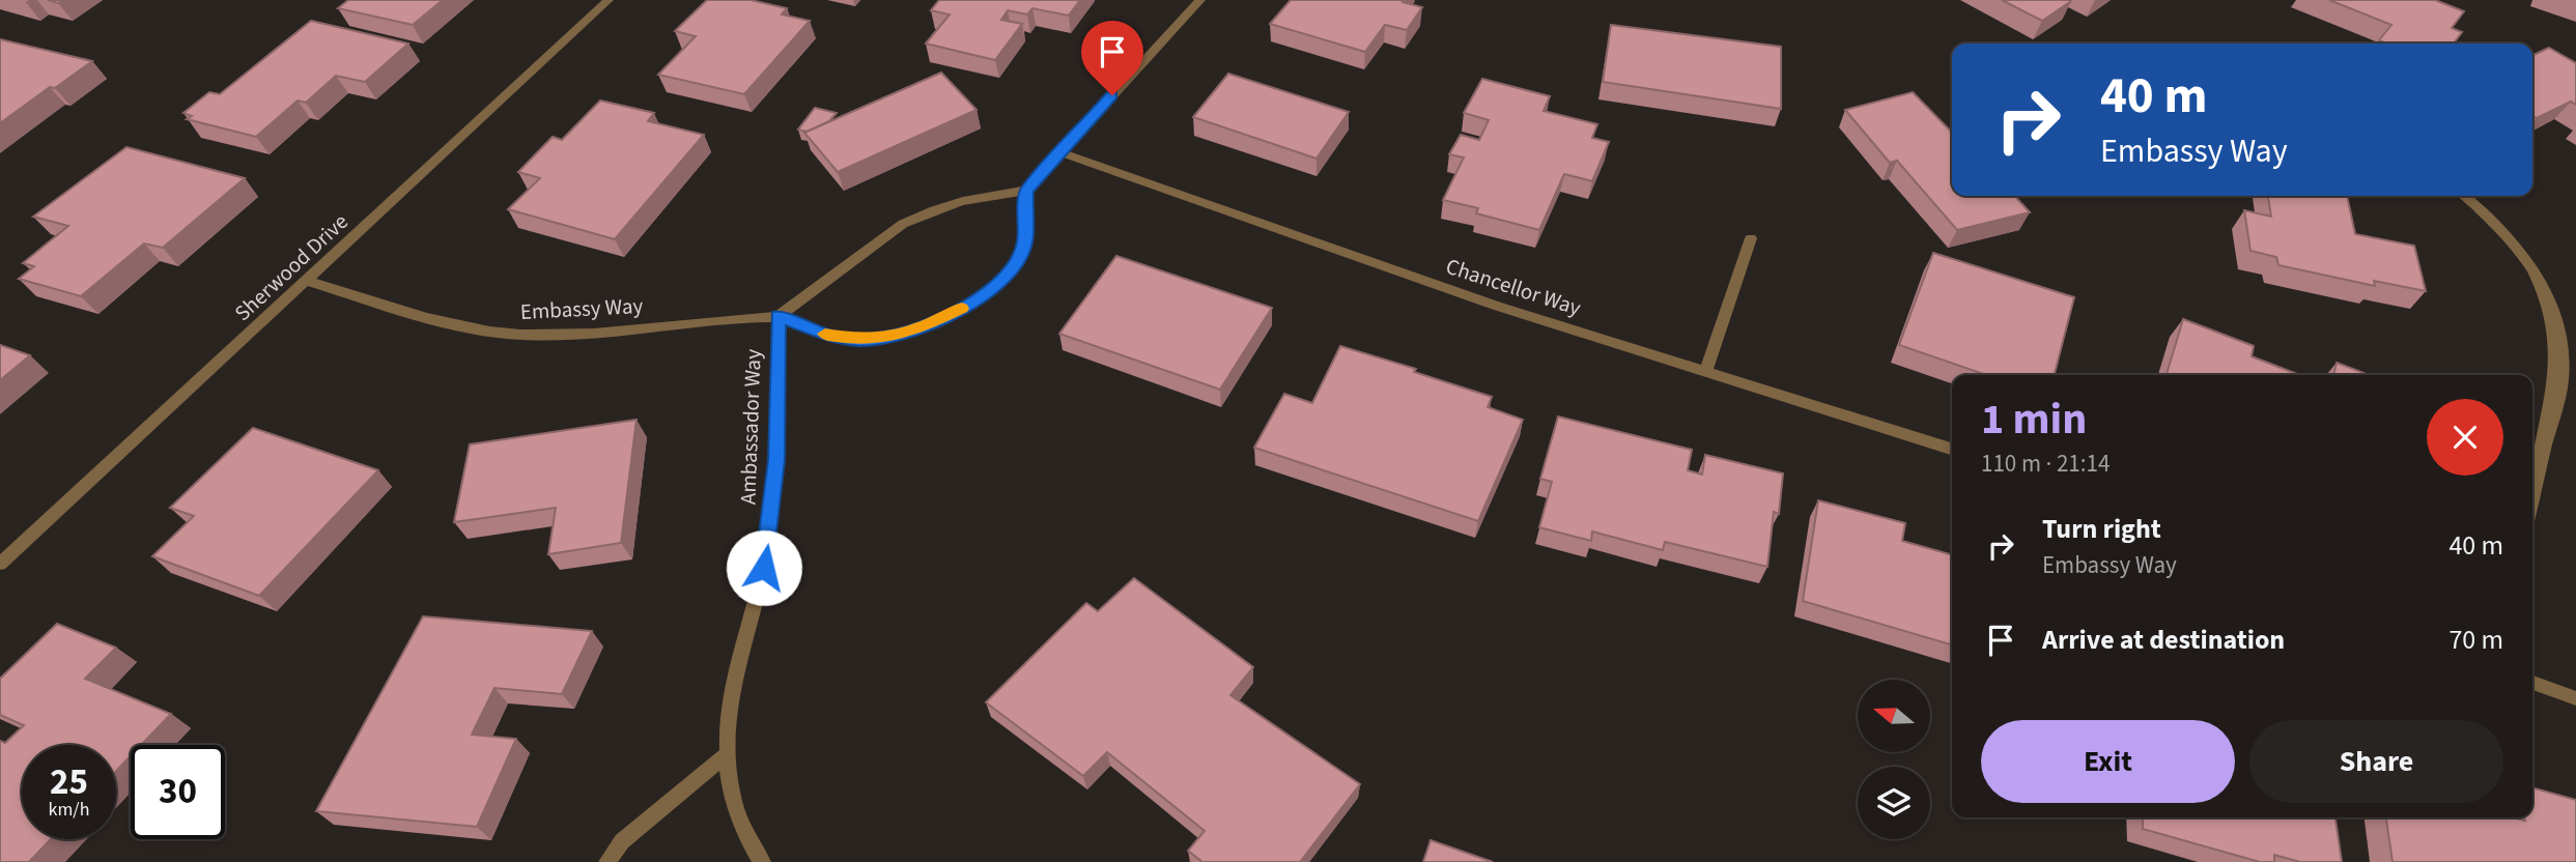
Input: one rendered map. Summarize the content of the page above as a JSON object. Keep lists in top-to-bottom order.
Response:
{
  "streets": {
    "street": [
      "Sherwood Drive",
      "Chancellor Way",
      "Embassy Way",
      "Ambassador Way"
    ]
  },
  "crossings": [
    ["Sherwood Drive", "Embassy Way"],
    ["Embassy Way", "Ambassador Way"]
  ],
  "north": "left",
  "page": {
    "turn": ["40 m", "Embassy Way"],
    "heading": ["1 min", "110 m · 21:14"],
    "list": [
      {
        "name": "Turn right",
        "note": "Embassy Way",
        "value": "40 m"
      },
      {
        "name": "Arrive at destination",
        "value": "70 m"
      }
    ],
    "buttons": ["Exit", "Share"],
    "speed": "25 km/h",
    "limit": "30"
  }
}
